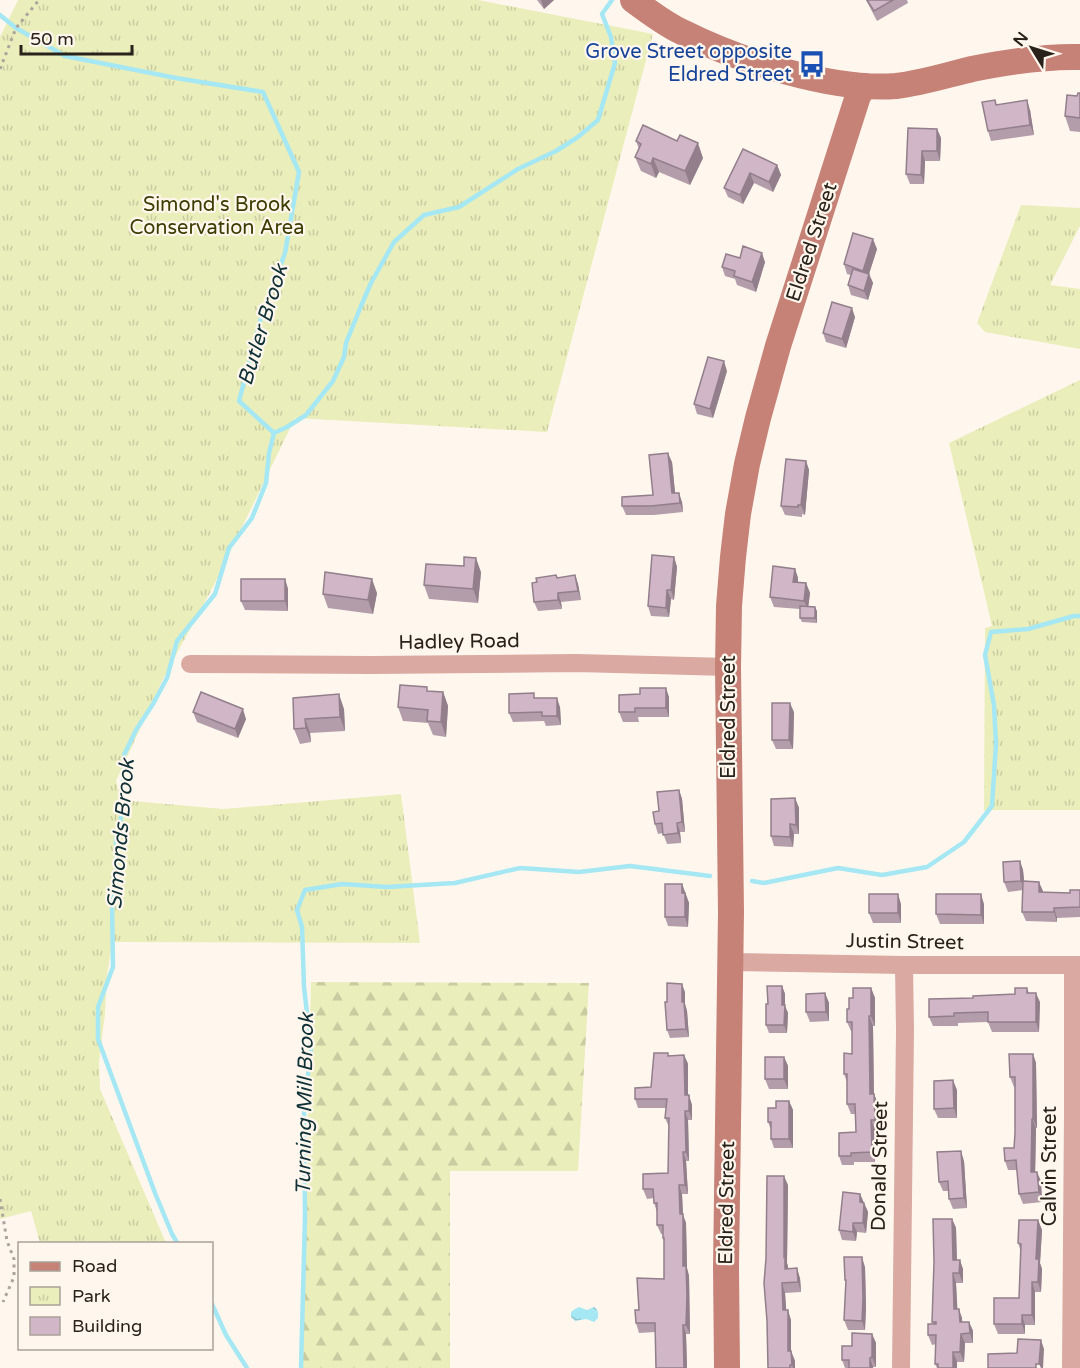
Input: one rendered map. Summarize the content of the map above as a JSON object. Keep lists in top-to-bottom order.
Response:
{
  "streets": {
    "street": [
      "Eldred Street",
      "Hadley Road",
      "Justin Street",
      "Donald Street",
      "Calvin Street"
    ]
  },
  "crossings": [
    ["Eldred Street", "Hadley Road"],
    ["Eldred Street", "Justin Street"],
    ["Justin Street", "Donald Street"],
    ["Justin Street", "Calvin Street"]
  ],
  "water": ["Butler Brook", "Simonds Brook", "Turning Mill Brook"],
  "parks": ["Simond's Brook Conservation Area"],
  "places": {
    "bus stop": ["Grove Street opposite Eldred Street"]
  },
  "legend": ["Road", "Park", "Building"],
  "scale_bar": "50 m",
  "north": "top left"
}
